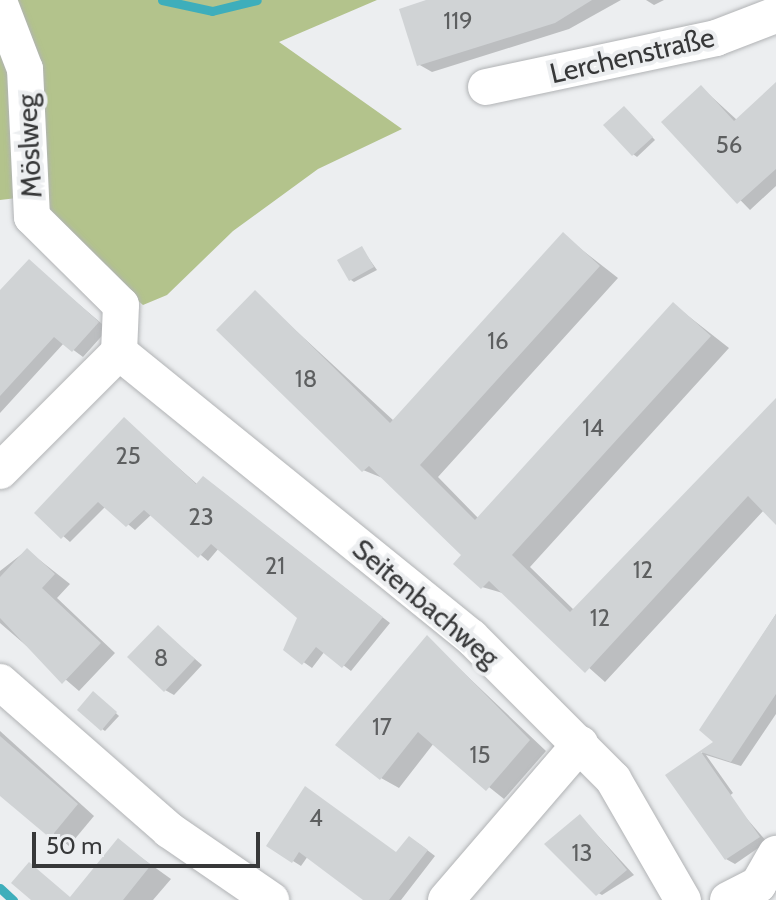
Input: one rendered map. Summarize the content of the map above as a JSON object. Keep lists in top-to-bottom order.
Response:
{
  "streets": {
    "street": ["Lerchenstraße", "Möslweg", "Seitenbachweg"]
  },
  "crossings": [
    ["Möslweg", "Seitenbachweg"]
  ],
  "house_numbers": [
    "119",
    "56",
    "16",
    "18",
    "14",
    "25",
    "23",
    "21",
    "12",
    "12",
    "8",
    "17",
    "15",
    "4",
    "13"
  ],
  "scale_bar": "50 m"
}
